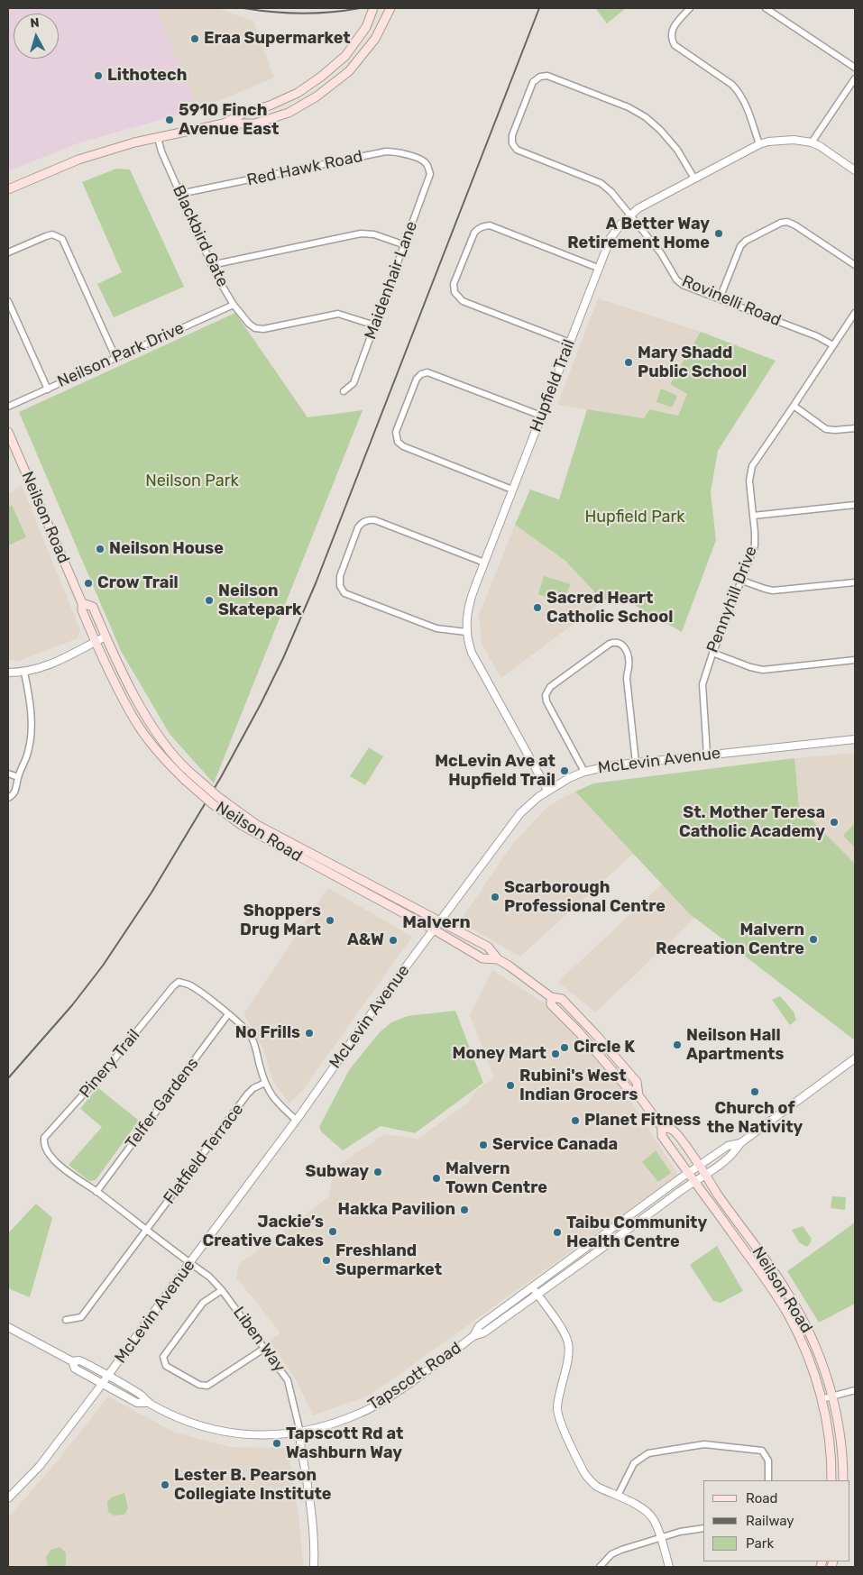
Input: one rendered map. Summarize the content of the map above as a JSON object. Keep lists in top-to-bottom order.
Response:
{
  "streets": {
    "main road": ["Neilson Road"],
    "street": [
      "Red Hawk Road",
      "Blackbird Gate",
      "Maidenhair Lane",
      "Rovinelli Road",
      "Neilson Park Drive",
      "Hupfield Trail",
      "Pennyhill Drive",
      "McLevin Avenue",
      "Pinery Trail",
      "Telfer Gardens",
      "Flatfield Terrace",
      "Liben Way",
      "Tapscott Road"
    ]
  },
  "crossings": [
    ["Red Hawk Road", "Blackbird Gate"],
    ["Red Hawk Road", "Maidenhair Lane"],
    ["Blackbird Gate", "Maidenhair Lane"],
    ["Blackbird Gate", "Neilson Park Drive"],
    ["Rovinelli Road", "Hupfield Trail"],
    ["Rovinelli Road", "Pennyhill Drive"],
    ["Hupfield Trail", "McLevin Avenue"],
    ["Neilson Road", "McLevin Avenue"],
    ["Neilson Road", "Tapscott Road"],
    ["Pennyhill Drive", "McLevin Avenue"],
    ["McLevin Avenue", "Pinery Trail"],
    ["McLevin Avenue", "Liben Way"],
    ["McLevin Avenue", "Tapscott Road"],
    ["Pinery Trail", "Telfer Gardens"],
    ["Pinery Trail", "Flatfield Terrace"],
    ["Pinery Trail", "Liben Way"],
    ["Liben Way", "Tapscott Road"]
  ],
  "districts": ["Malvern"],
  "parks": ["Neilson Park", "Hupfield Park"],
  "places": [
    "Eraa Supermarket",
    "Lithotech",
    "5910 Finch Avenue East",
    "A Better Way Retirement Home",
    "Mary Shadd Public School",
    "Neilson House",
    "Crow Trail",
    "Neilson Skatepark",
    "Sacred Heart Catholic School",
    "McLevin Ave at Hupfield Trail",
    "St. Mother Teresa Catholic Academy",
    "Scarborough Professional Centre",
    "Shoppers Drug Mart",
    "Malvern Recreation Centre",
    "A&W",
    "No Frills",
    "Neilson Hall Apartments",
    "Circle K",
    "Money Mart",
    "Rubini's West Indian Grocers",
    "Church of the Nativity",
    "Planet Fitness",
    "Service Canada",
    "Subway",
    "Malvern Town Centre",
    "Hakka Pavilion",
    "Jackie’s Creative Cakes",
    "Taibu Community Health Centre",
    "Freshland Supermarket",
    "Tapscott Rd at Washburn Way",
    "Lester B. Pearson Collegiate Institute"
  ],
  "legend": ["Road", "Railway", "Park"],
  "north": "top"
}
